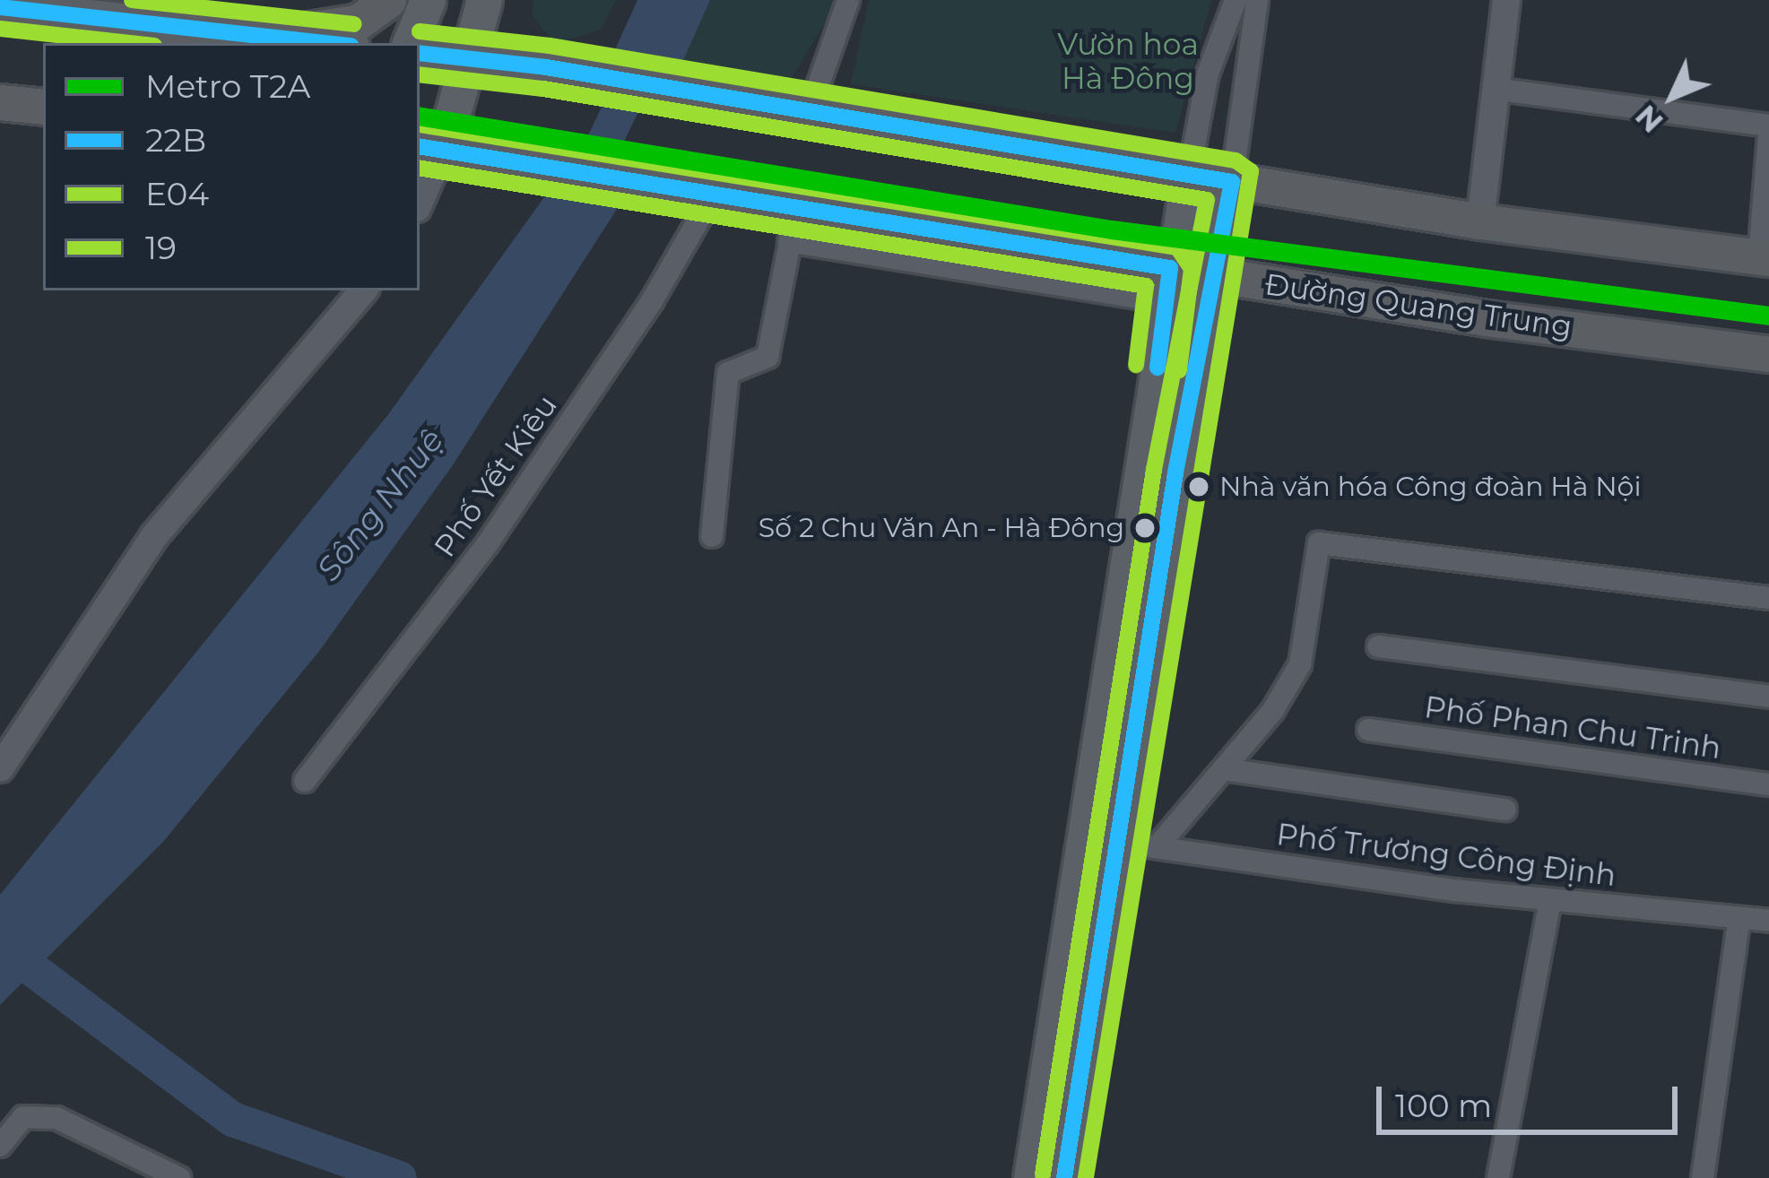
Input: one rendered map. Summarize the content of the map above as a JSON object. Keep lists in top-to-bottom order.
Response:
{
  "streets": {
    "highway": ["Đường Quang Trung"],
    "street": ["Phố Yết Kiêu", "Phố Phan Chu Trinh", "Phố Trương Công Định"]
  },
  "crossings": [
    ["Đường Quang Trung", "Phố Yết Kiêu"]
  ],
  "water": ["Sông Nhuệ"],
  "parks": ["Vườn hoa Hà Đông"],
  "places": ["Nhà văn hóa Công đoàn Hà Nội", "Số 2 Chu Văn An - Hà Đông"],
  "lines": [
    "transit line 19",
    "transit line 22B",
    "transit line E04",
    "metro line T2A"
  ],
  "legend": [
    "Metro T2A",
    "22B",
    "E04",
    "19"
  ],
  "scale_bar": "100 m",
  "north": "bottom left"
}
